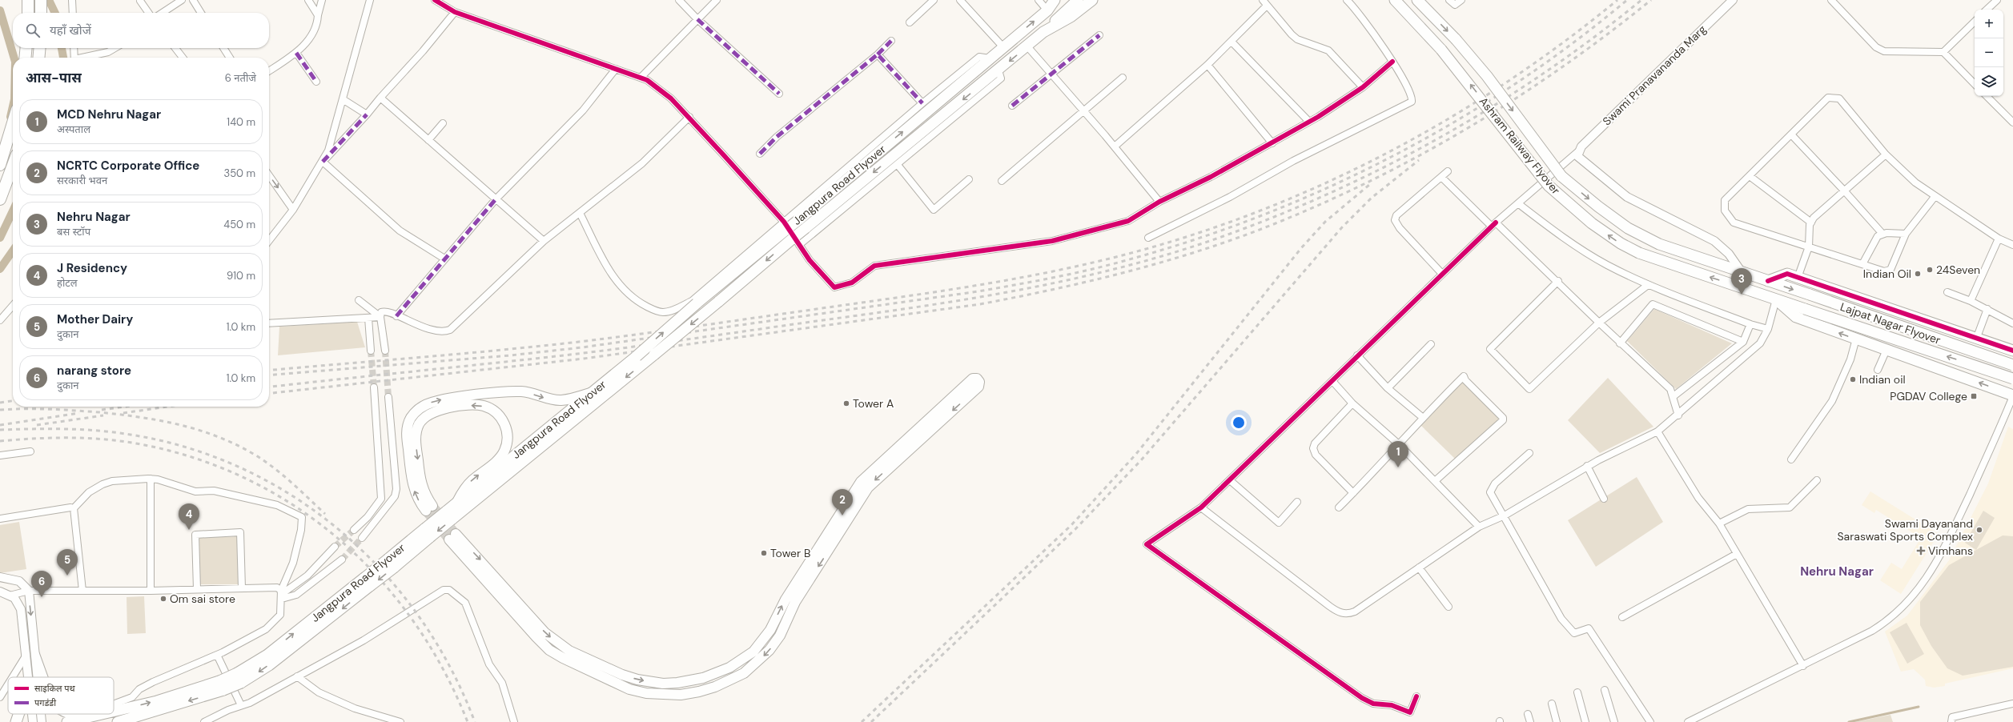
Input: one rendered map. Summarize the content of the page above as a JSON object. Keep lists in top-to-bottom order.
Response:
{
  "streets": {
    "main road": ["Ashram Railway Flyover", "Jangpura Road Flyover", "Lajpat Nagar Flyover"],
    "street": ["Swami Pranavananda Marg"]
  },
  "crossings": [
    ["Ashram Railway Flyover", "Lajpat Nagar Flyover"]
  ],
  "districts": ["Nehru Nagar"],
  "places": {
    "other": [
      "24Seven",
      "Indian Oil",
      "Indian oil",
      "Tower A",
      "Swami Dayanand Saraswati Sports Complex",
      "Tower B",
      "Om sai store"
    ],
    "transit": ["PGDAV College"],
    "health": ["Vimhans"]
  },
  "legend": ["साइकिल पथ", "पगडंडी"],
  "page": {
    "map_buttons": ["+", "−"],
    "search": "यहाँ खोजें",
    "heading": ["आस-पास", "6 नतीजे"],
    "list": [
      {
        "mark": "1",
        "name": "MCD Nehru Nagar",
        "note": "अस्पताल",
        "value": "140 m"
      },
      {
        "mark": "2",
        "name": "NCRTC Corporate Office",
        "note": "सरकारी भवन",
        "value": "350 m"
      },
      {
        "mark": "3",
        "name": "Nehru Nagar",
        "note": "बस स्टॉप",
        "value": "450 m"
      },
      {
        "mark": "4",
        "name": "J Residency",
        "note": "होटल",
        "value": "910 m"
      },
      {
        "mark": "5",
        "name": "Mother Dairy",
        "note": "दुकान",
        "value": "1.0 km"
      },
      {
        "mark": "6",
        "name": "narang store",
        "note": "दुकान",
        "value": "1.0 km"
      }
    ],
    "pins": [
      "3",
      "1",
      "2",
      "4",
      "5",
      "6"
    ]
  }
}
